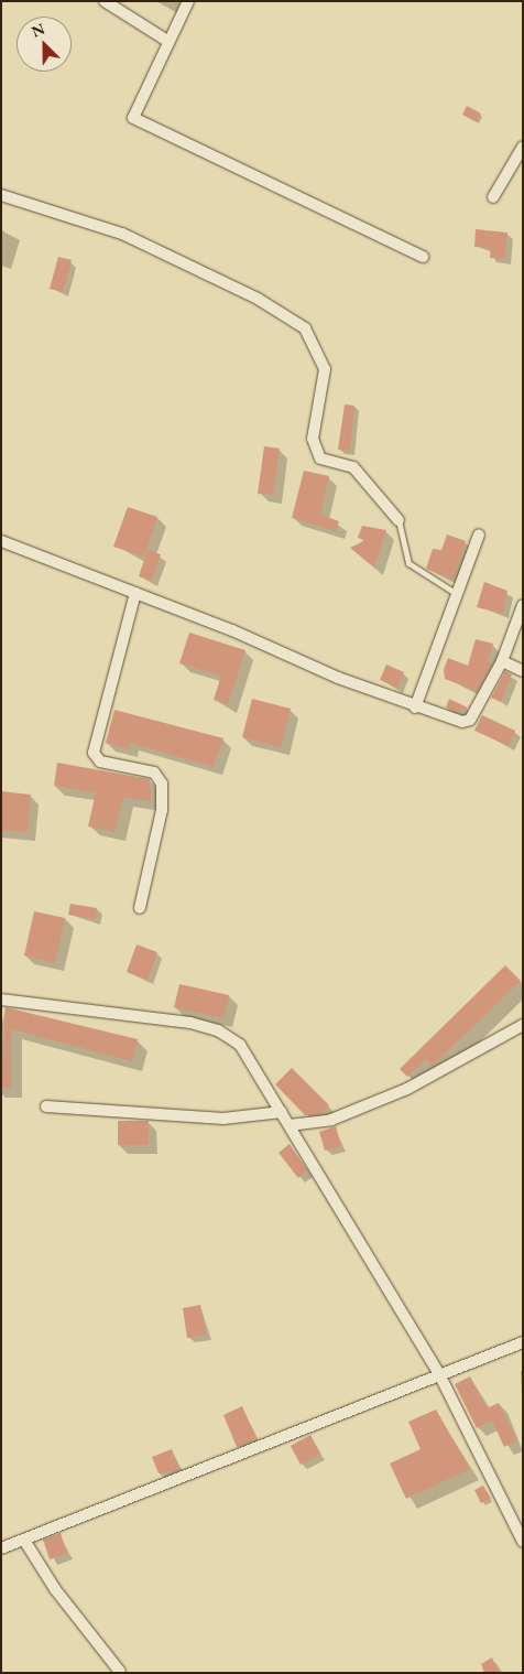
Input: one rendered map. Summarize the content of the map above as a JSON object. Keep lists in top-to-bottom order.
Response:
{
  "north": "top left"
}
